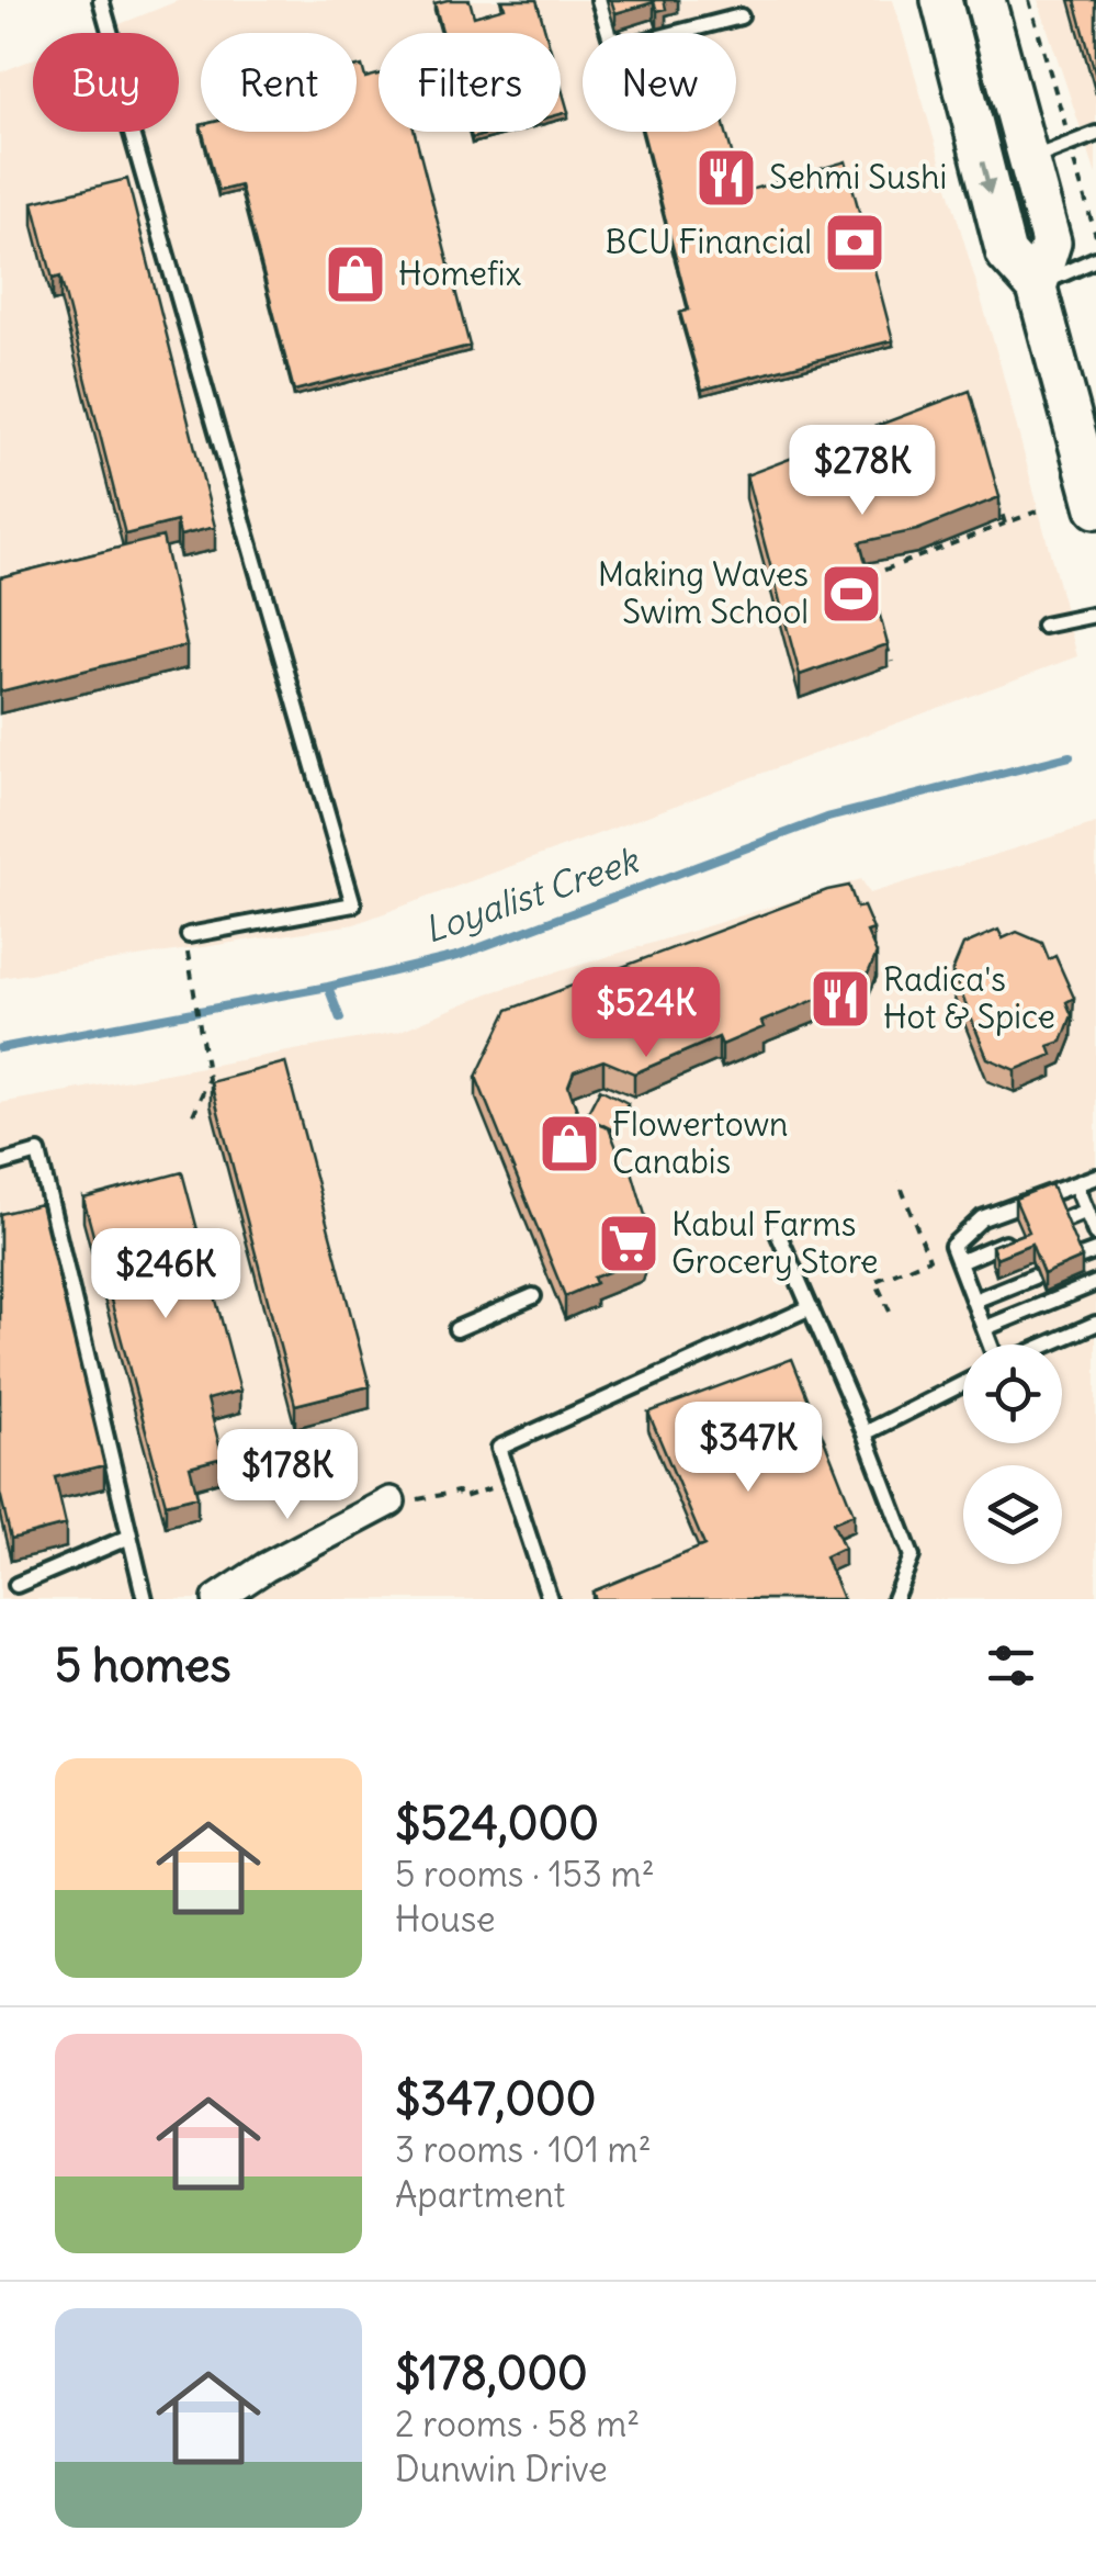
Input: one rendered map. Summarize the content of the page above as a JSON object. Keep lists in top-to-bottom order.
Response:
{
  "water": ["Loyalist Creek"],
  "places": {
    "restaurant": ["Sehmi Sushi", "Radica's Hot & Spice"],
    "bank": ["BCU Financial"],
    "shop": ["Homefix", "Flowertown Canabis"],
    "sports": ["Making Waves Swim School"],
    "supermarket": ["Kabul Farms Grocery Store"]
  },
  "page": {
    "chip": [
      "Buy",
      "Rent",
      "Filters",
      "New"
    ],
    "price": [
      "$278K",
      "$524K",
      "$246K",
      "$347K",
      "$178K"
    ],
    "heading": "5 homes",
    "list": [
      {
        "name": "$524,000",
        "note": "5 rooms · 153 m² · House"
      },
      {
        "name": "$347,000",
        "note": "3 rooms · 101 m² · Apartment"
      },
      {
        "name": "$178,000",
        "note": "2 rooms · 58 m² · Dunwin Drive"
      }
    ]
  }
}
